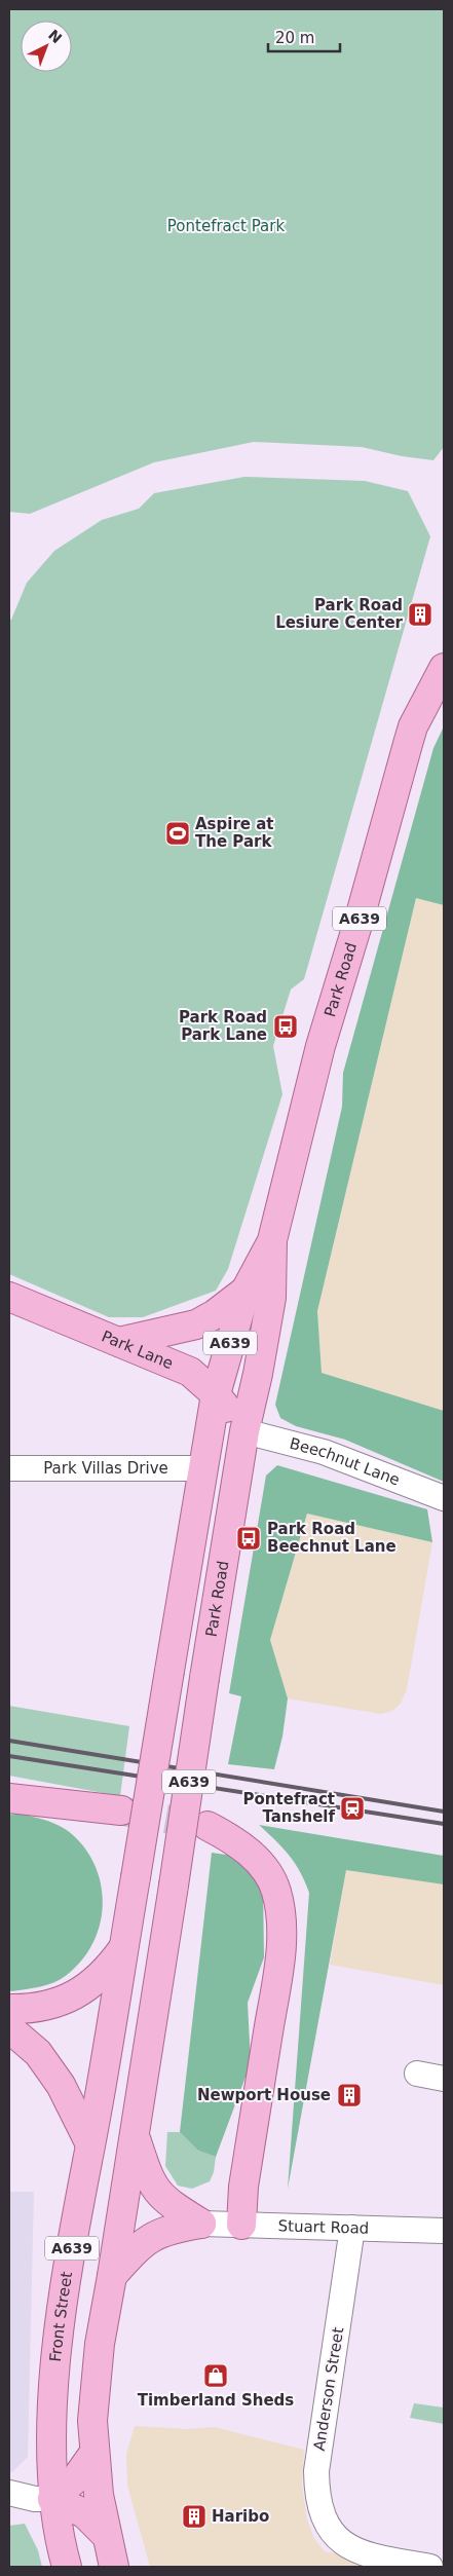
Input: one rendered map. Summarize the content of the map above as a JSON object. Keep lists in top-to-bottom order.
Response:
{
  "streets": {
    "main road": [
      "A639",
      "Park Road",
      "Park Lane",
      "Front Street"
    ],
    "street": [
      "Beechnut Lane",
      "Park Villas Drive",
      "Stuart Road",
      "Anderson Street"
    ]
  },
  "crossings": [
    ["A639", "Park Road"],
    ["Park Road", "Park Lane"],
    ["Park Road", "Beechnut Lane"],
    ["Park Road", "Park Villas Drive"],
    ["Park Road", "Front Street"],
    ["Park Lane", "Beechnut Lane"],
    ["Stuart Road", "Anderson Street"]
  ],
  "parks": ["Pontefract Park"],
  "places": {
    "building": ["Park Road Lesiure Center", "Newport House", "Haribo"],
    "sports": ["Aspire at The Park"],
    "bus stop": ["Park Road Park Lane", "Park Road Beechnut Lane"],
    "station": ["Pontefract Tanshelf"],
    "shop": ["Timberland Sheds"]
  },
  "scale_bar": "20 m",
  "north": "top right"
}
